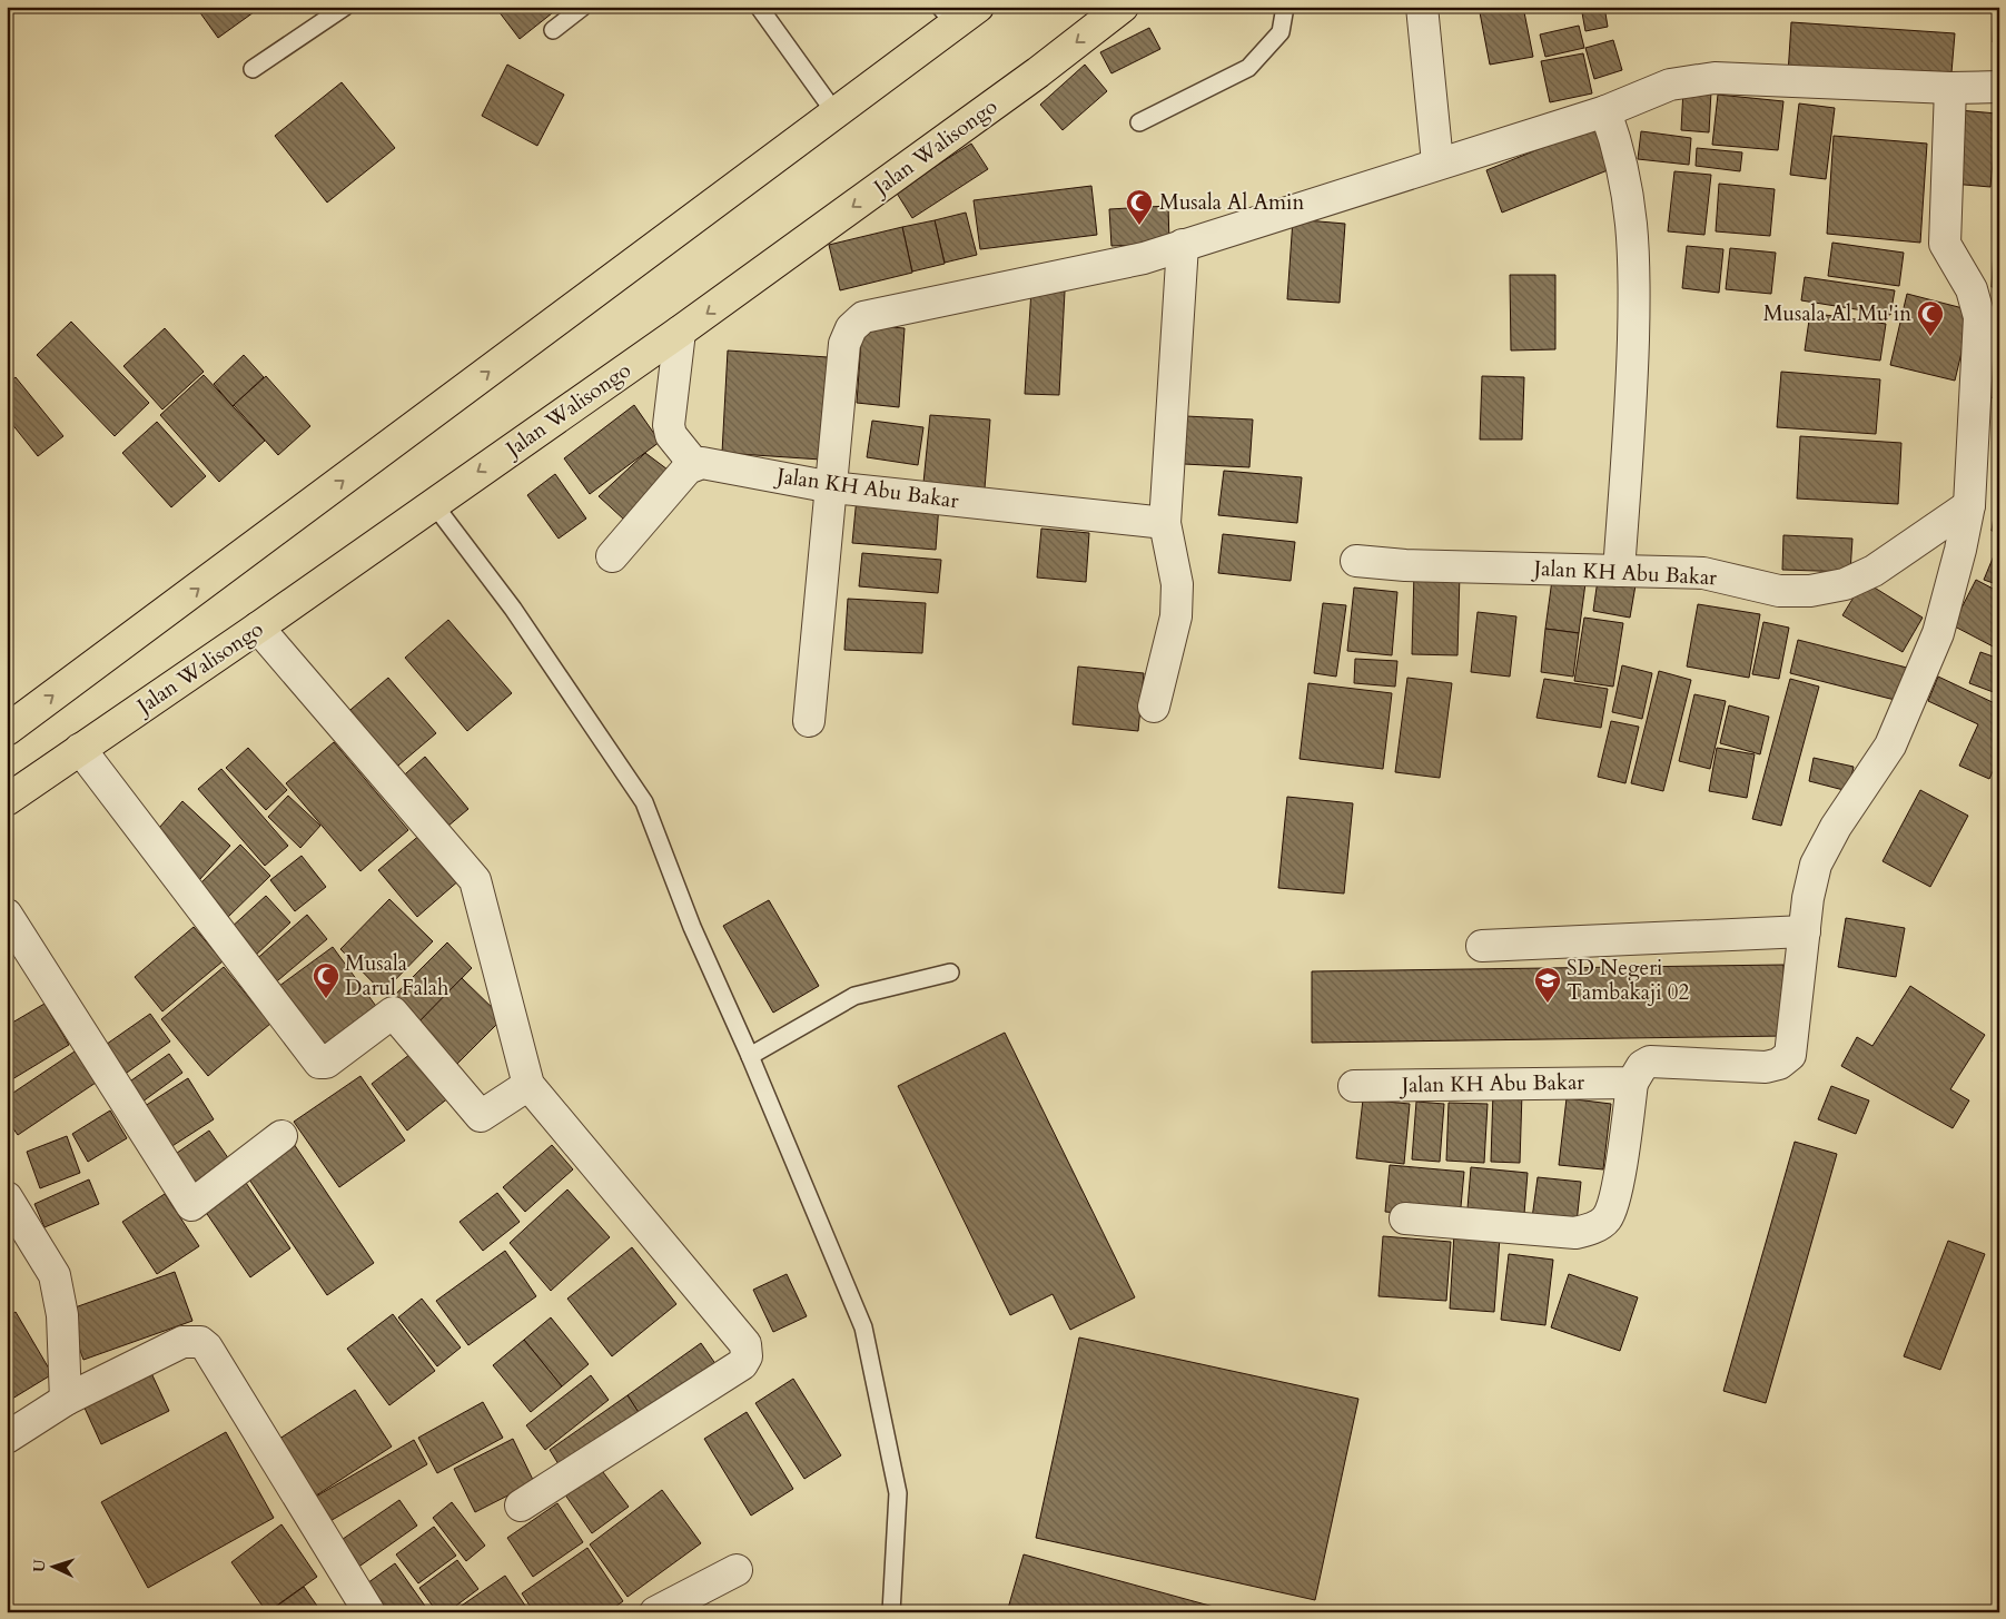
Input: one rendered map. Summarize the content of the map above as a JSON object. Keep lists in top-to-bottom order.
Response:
{
  "streets": {
    "highway": ["Jalan Walisongo"],
    "street": ["Jalan KH Abu Bakar"]
  },
  "places": {
    "mosque": ["Musala Al Amin", "Musala Al Mu'in", "Musala Darul Falah"],
    "school or university": ["SD Negeri Tambakaji 02"]
  },
  "north": "left"
}
